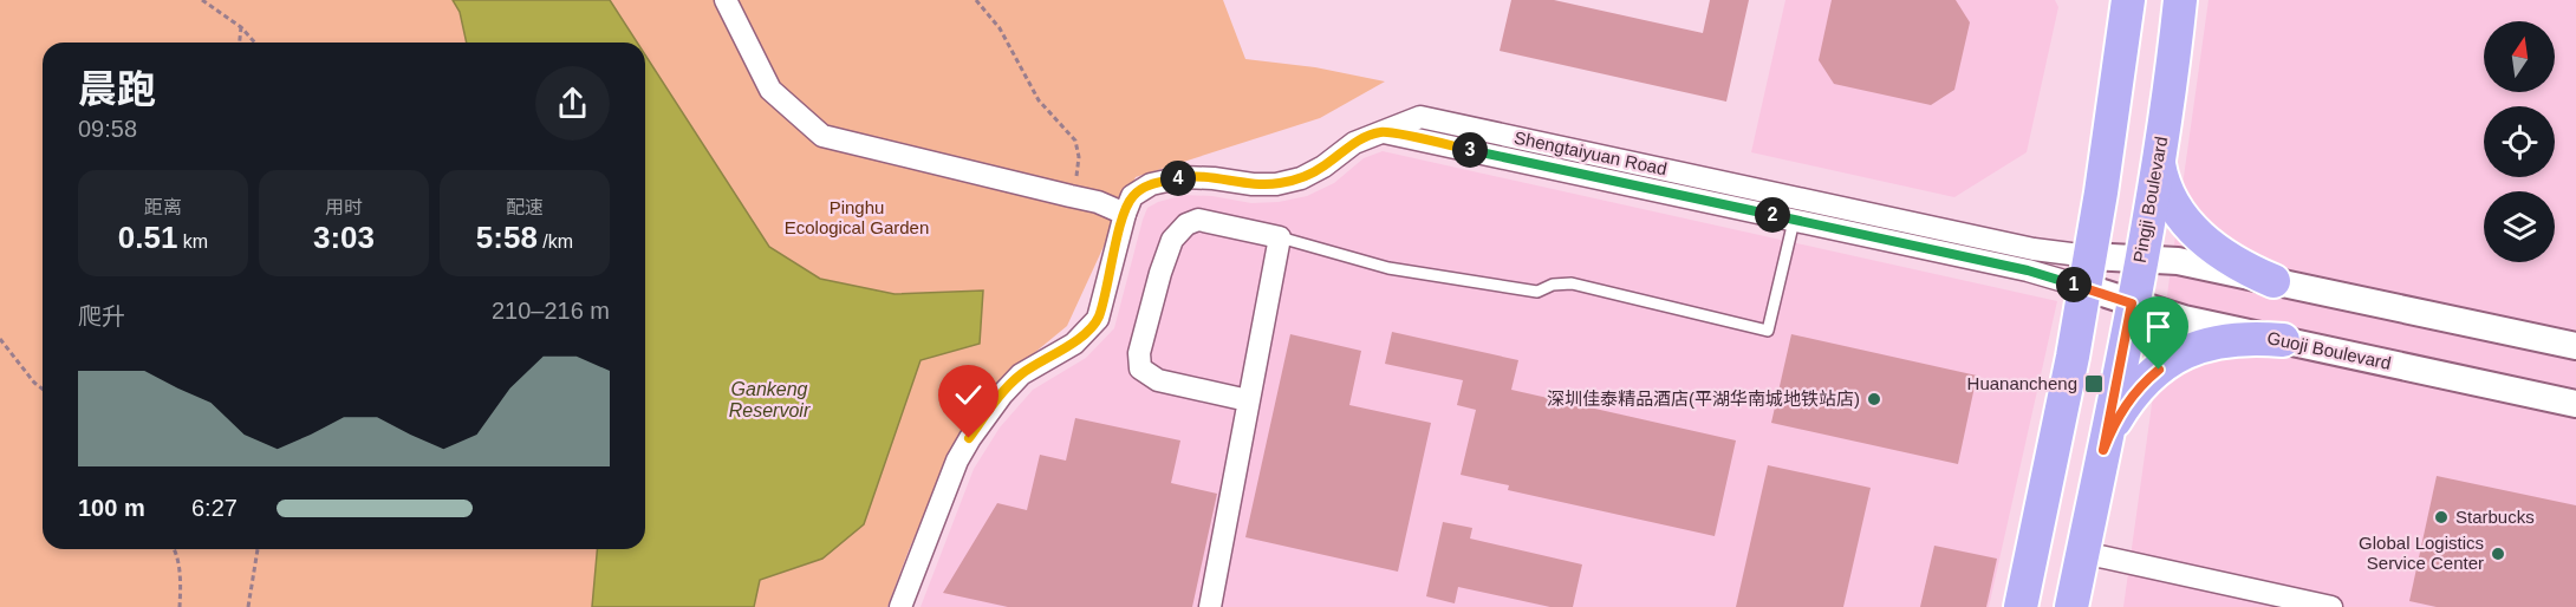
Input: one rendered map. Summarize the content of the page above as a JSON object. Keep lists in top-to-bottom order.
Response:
{
  "streets": {
    "main road": ["Pingji Boulevard"],
    "street": ["Shengtaiyuan Road", "Guoji Boulevard"]
  },
  "crossings": [
    ["Shengtaiyuan Road", "Guoji Boulevard"],
    ["Pingji Boulevard", "Guoji Boulevard"]
  ],
  "water": ["Gankeng Reservoir"],
  "parks": ["Pinghu Ecological Garden"],
  "places": {
    "transit": ["Huanancheng"],
    "other": ["深圳佳泰精品酒店(平湖华南城地铁站店)", "Starbucks", "Global Logistics Service Center"]
  },
  "north": "top",
  "page": {
    "heading": ["晨跑", "09:58"],
    "pins": [
      "3",
      "4",
      "2",
      "1"
    ],
    "stats": [
      ["距离", "0.51 km"],
      ["用时", "3:03"],
      ["配速", "5:58 /km"]
    ],
    "chart": ["爬升", "210–216 m"],
    "list": [
      {
        "name": "100 m",
        "note": "6:27"
      }
    ]
  }
}
